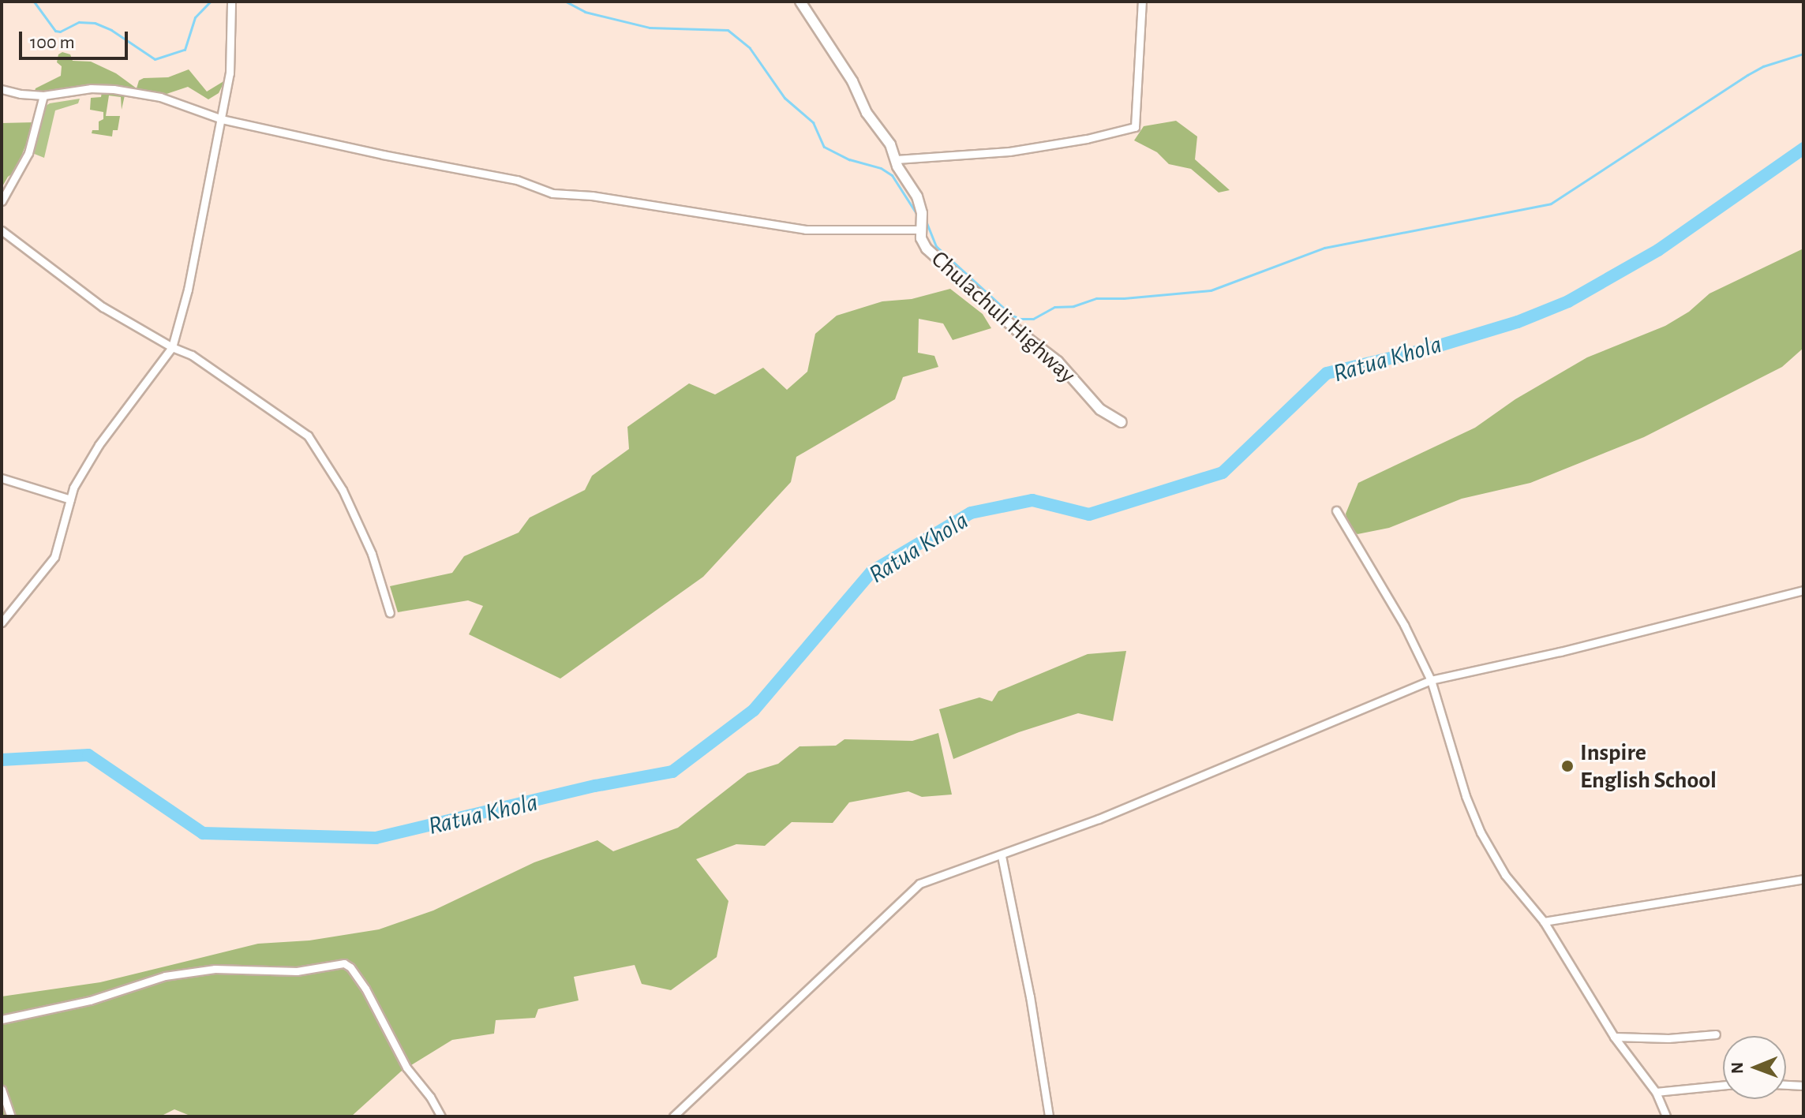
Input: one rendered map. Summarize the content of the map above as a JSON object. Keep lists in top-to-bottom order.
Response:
{
  "streets": {
    "street": ["Chulachuli Highway"]
  },
  "water": ["Ratua Khola"],
  "places": ["Inspire English School"],
  "scale_bar": "100 m",
  "north": "left"
}
